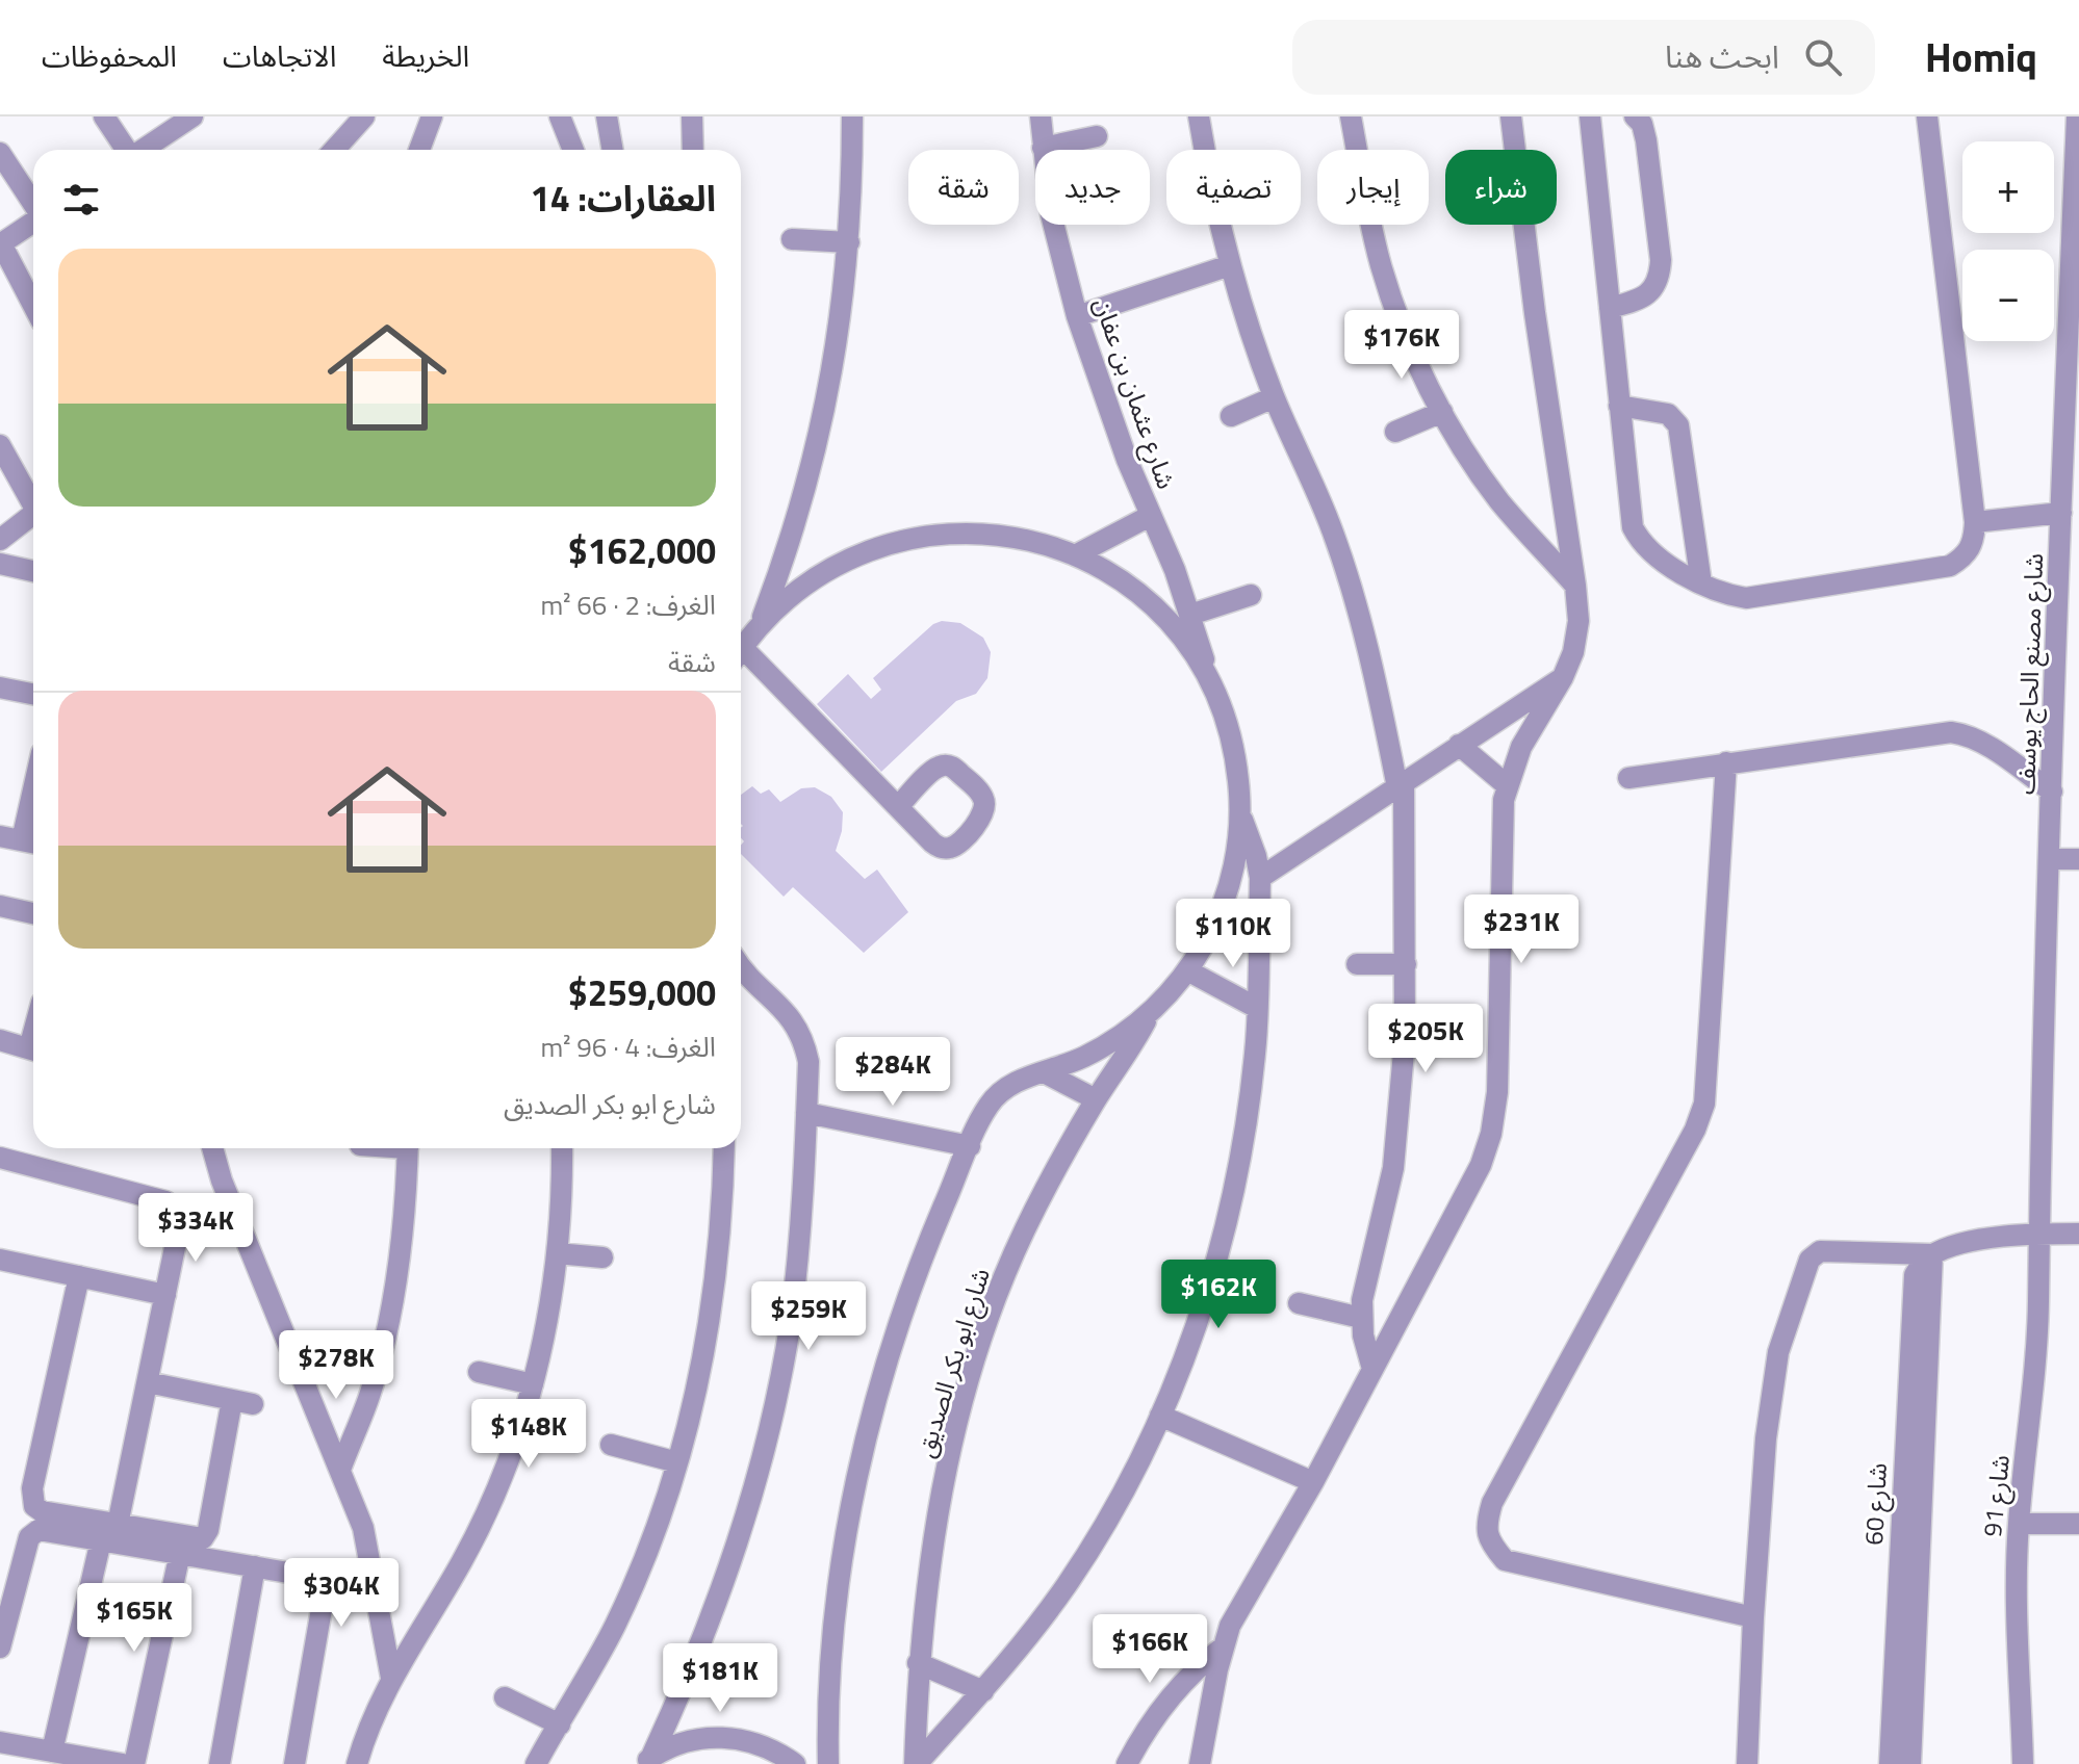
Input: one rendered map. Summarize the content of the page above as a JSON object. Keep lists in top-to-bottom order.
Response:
{
  "streets": {
    "street": [
      "شارع عثمان بن عفان",
      "شارع مصنع الحاج يوسف",
      "شارع ابو بكر الصديق",
      "شارع 91",
      "شارع 60"
    ]
  },
  "crossings": [
    ["شارع مصنع الحاج يوسف", "شارع 91"]
  ],
  "page": {
    "header": "Homiq",
    "search": "ابحث هنا",
    "nav": ["الخريطة", "الاتجاهات", "المحفوظات"],
    "map_buttons": ["+", "−"],
    "chip": [
      "شراء",
      "إيجار",
      "تصفية",
      "جديد",
      "شقة"
    ],
    "heading": "العقارات: 14",
    "list": [
      {
        "name": "$162,000",
        "note": "الغرف: 2 · 66 m² · شقة"
      },
      {
        "name": "$259,000",
        "note": "الغرف: 4 · 96 m² · شارع ابو بكر الصديق"
      }
    ],
    "price": [
      "$176K",
      "$231K",
      "$110K",
      "$205K",
      "$284K",
      "$334K",
      "$162K",
      "$259K",
      "$278K",
      "$148K",
      "$304K",
      "$165K",
      "$166K",
      "$181K"
    ]
  }
}
